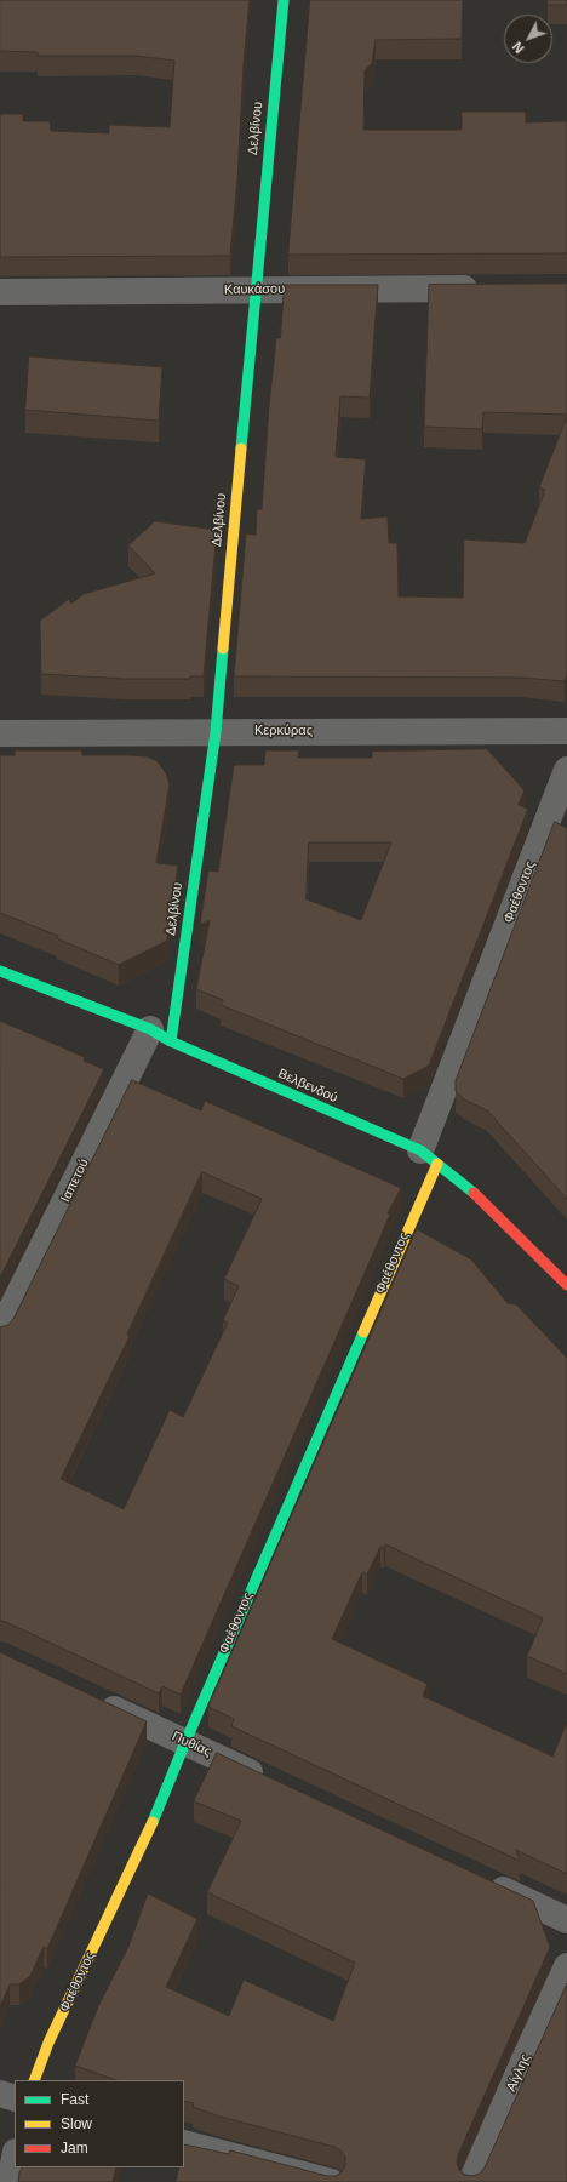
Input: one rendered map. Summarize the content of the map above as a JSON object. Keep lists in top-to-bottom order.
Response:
{
  "streets": {
    "street": [
      "Δελβίνου",
      "Καυκάσου",
      "Κερκύρας",
      "Φαέθοντος",
      "Βελβενδού",
      "Ιαπετού",
      "Πυθίας",
      "Αίγλης"
    ]
  },
  "crossings": [
    ["Δελβίνου", "Καυκάσου"],
    ["Δελβίνου", "Κερκύρας"],
    ["Δελβίνου", "Βελβενδού"],
    ["Δελβίνου", "Ιαπετού"],
    ["Φαέθοντος", "Βελβενδού"],
    ["Φαέθοντος", "Πυθίας"],
    ["Βελβενδού", "Ιαπετού"]
  ],
  "legend": ["Fast", "Slow", "Jam"],
  "north": "bottom left"
}
